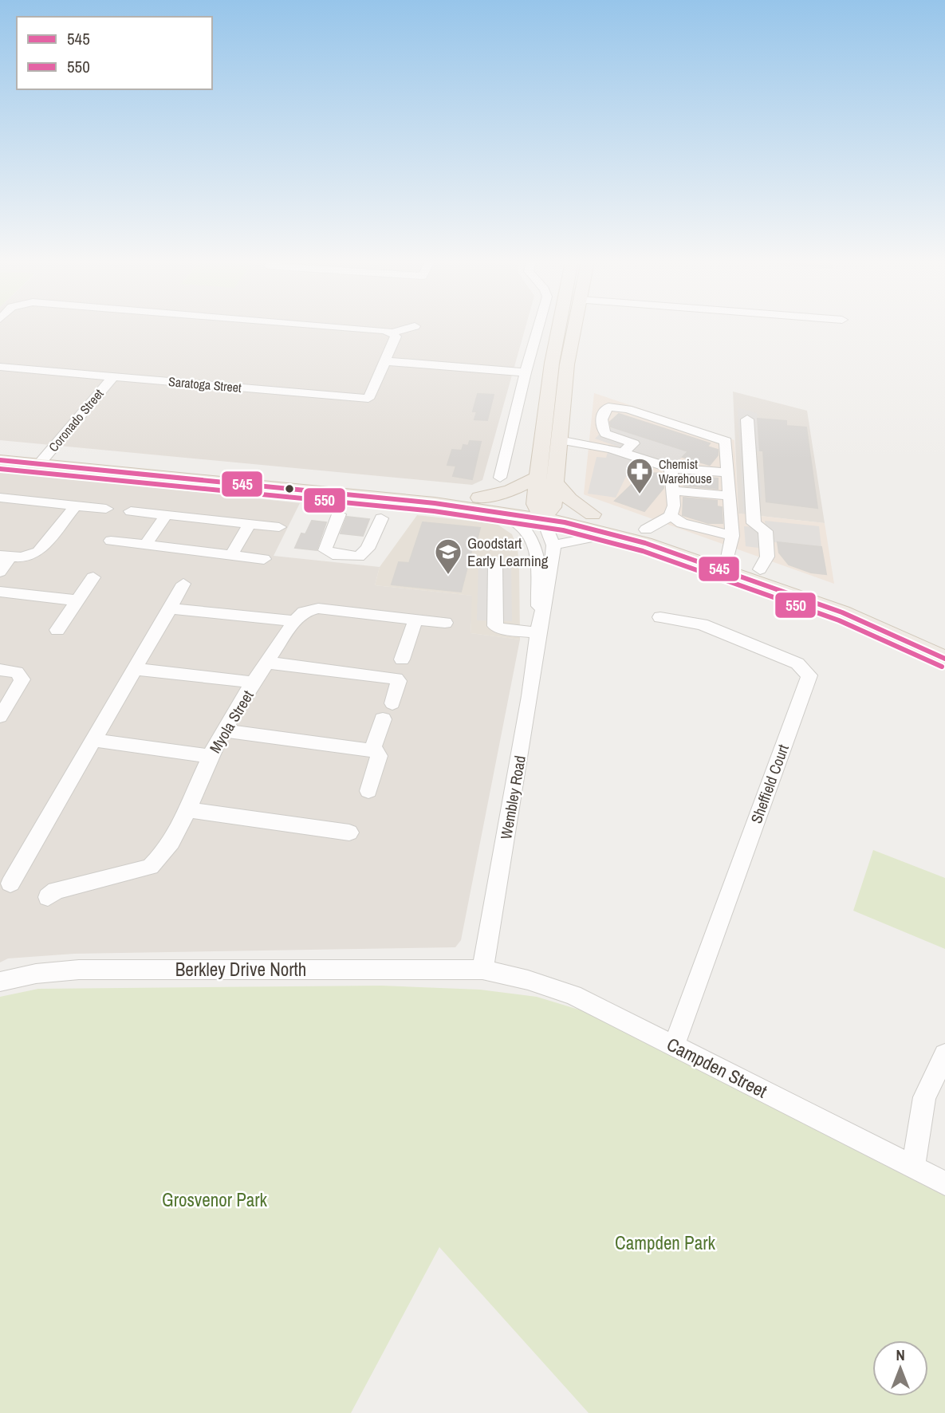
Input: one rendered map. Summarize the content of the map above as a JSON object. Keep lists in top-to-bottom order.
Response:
{
  "streets": {
    "main road": ["Wembley Road"],
    "street": [
      "Saratoga Street",
      "Coronado Street",
      "Myola Street",
      "Sheffield Court",
      "Berkley Drive North",
      "Campden Street"
    ]
  },
  "crossings": [
    ["Saratoga Street", "Coronado Street"],
    ["Sheffield Court", "Campden Street"],
    ["Wembley Road", "Berkley Drive North"],
    ["Wembley Road", "Campden Street"],
    ["Berkley Drive North", "Campden Street"]
  ],
  "parks": ["Grosvenor Park", "Campden Park"],
  "places": {
    "pharmacy": ["Chemist Warehouse"],
    "school or university": ["Goodstart Early Learning"]
  },
  "lines": ["transit line 545", "transit line 550"],
  "legend": ["545", "550"],
  "north": "top"
}
